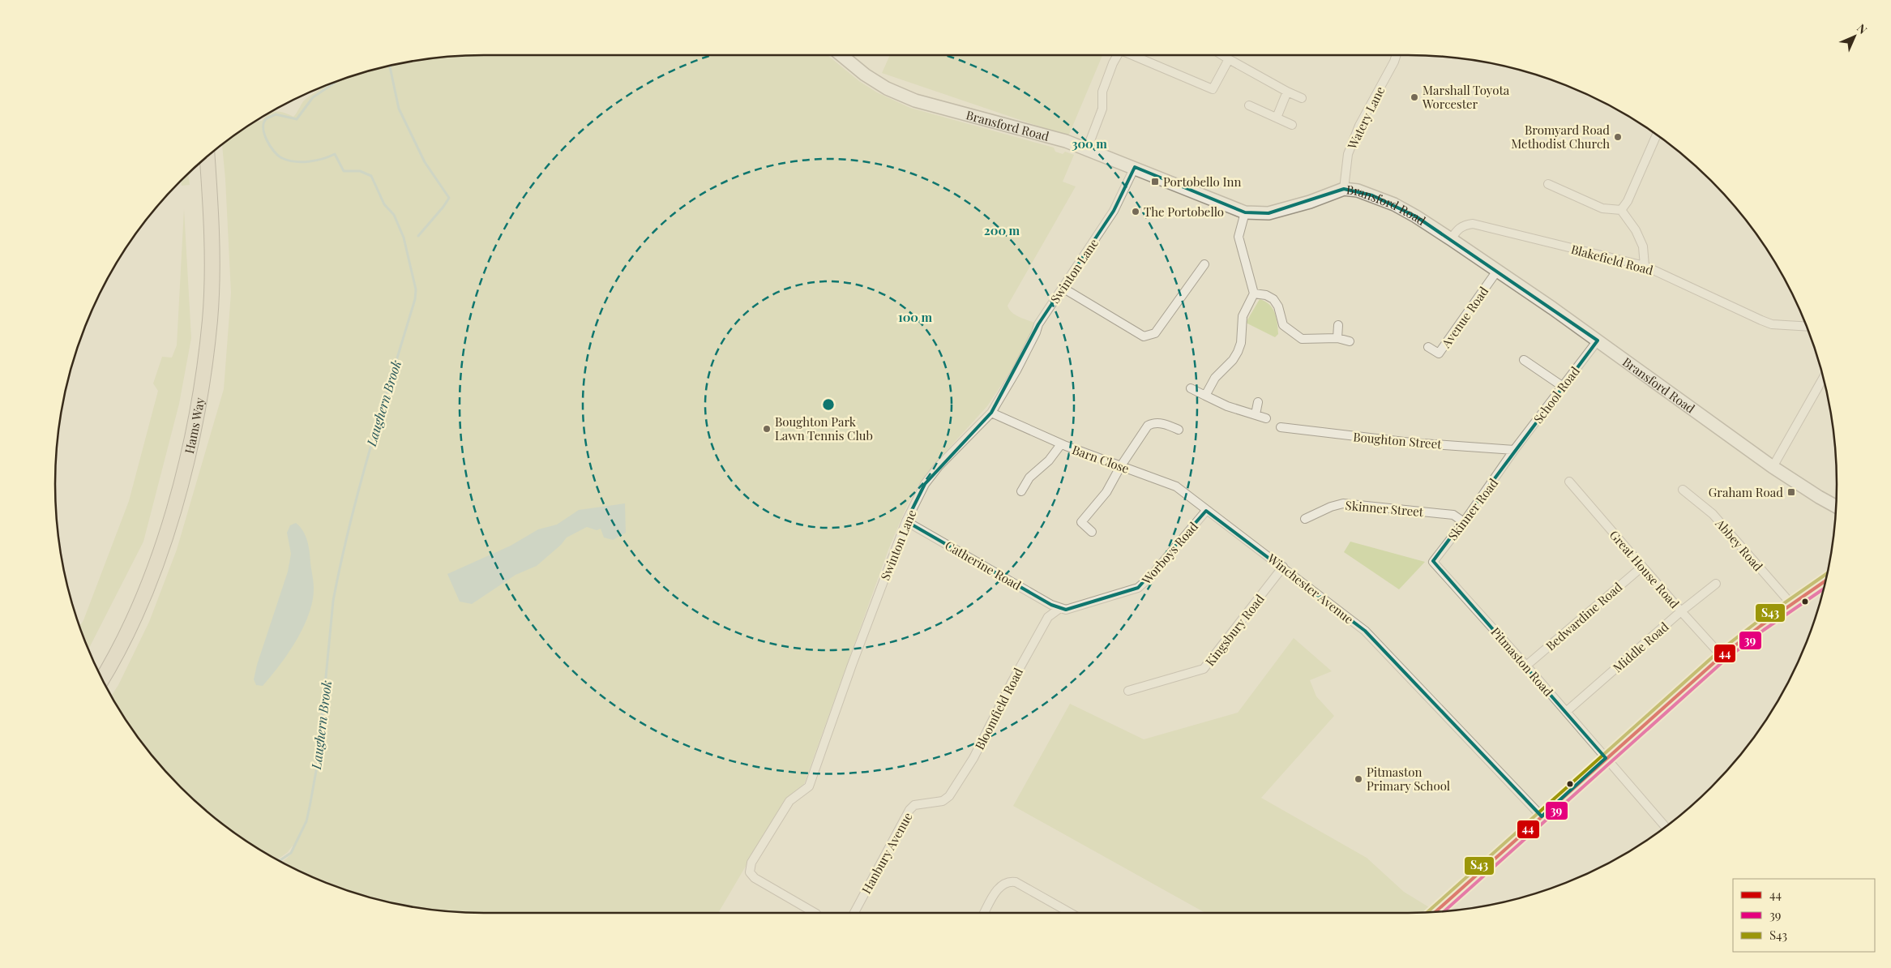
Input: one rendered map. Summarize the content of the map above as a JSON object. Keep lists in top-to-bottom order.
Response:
{
  "streets": {
    "highway": ["Hams Way"],
    "main road": ["Bransford Road"],
    "street": [
      "Watery Lane",
      "Blakefield Road",
      "Swinton Lane",
      "Avenue Road",
      "School Road",
      "Boughton Street",
      "Barn Close",
      "Skinner Street",
      "Skinner Road",
      "Abbey Road",
      "Worboys Road",
      "Catherine Road",
      "Great House Road",
      "Winchester Avenue",
      "Bedwardine Road",
      "Kingsbury Road",
      "Middle Road",
      "Pitmaston Road",
      "Bloomfield Road",
      "Hanbury Avenue"
    ]
  },
  "crossings": [
    ["Watery Lane", "Bransford Road"],
    ["Bransford Road", "Blakefield Road"],
    ["Bransford Road", "Swinton Lane"],
    ["Bransford Road", "Avenue Road"],
    ["Bransford Road", "School Road"],
    ["Swinton Lane", "Barn Close"],
    ["Swinton Lane", "Catherine Road"],
    ["School Road", "Boughton Street"],
    ["School Road", "Skinner Road"],
    ["Boughton Street", "Skinner Road"],
    ["Barn Close", "Worboys Road"],
    ["Barn Close", "Winchester Avenue"],
    ["Skinner Street", "Skinner Road"],
    ["Skinner Road", "Pitmaston Road"],
    ["Worboys Road", "Catherine Road"],
    ["Worboys Road", "Winchester Avenue"],
    ["Worboys Road", "Bloomfield Road"],
    ["Catherine Road", "Bloomfield Road"],
    ["Great House Road", "Bedwardine Road"],
    ["Great House Road", "Middle Road"],
    ["Winchester Avenue", "Kingsbury Road"],
    ["Bedwardine Road", "Pitmaston Road"],
    ["Middle Road", "Pitmaston Road"],
    ["Bloomfield Road", "Hanbury Avenue"]
  ],
  "water": ["Laughern Brook"],
  "places": {
    "other": [
      "Marshall Toyota Worcester",
      "Bromyard Road Methodist Church",
      "The Portobello",
      "Boughton Park Lawn Tennis Club",
      "Pitmaston Primary School"
    ],
    "transit": ["Portobello Inn", "Graham Road"]
  },
  "lines": ["transit line S43", "transit line 44", "transit line 39"],
  "legend": ["44", "39", "S43"],
  "north": "top right",
  "rings": ["300 m", "200 m", "100 m"]
}
